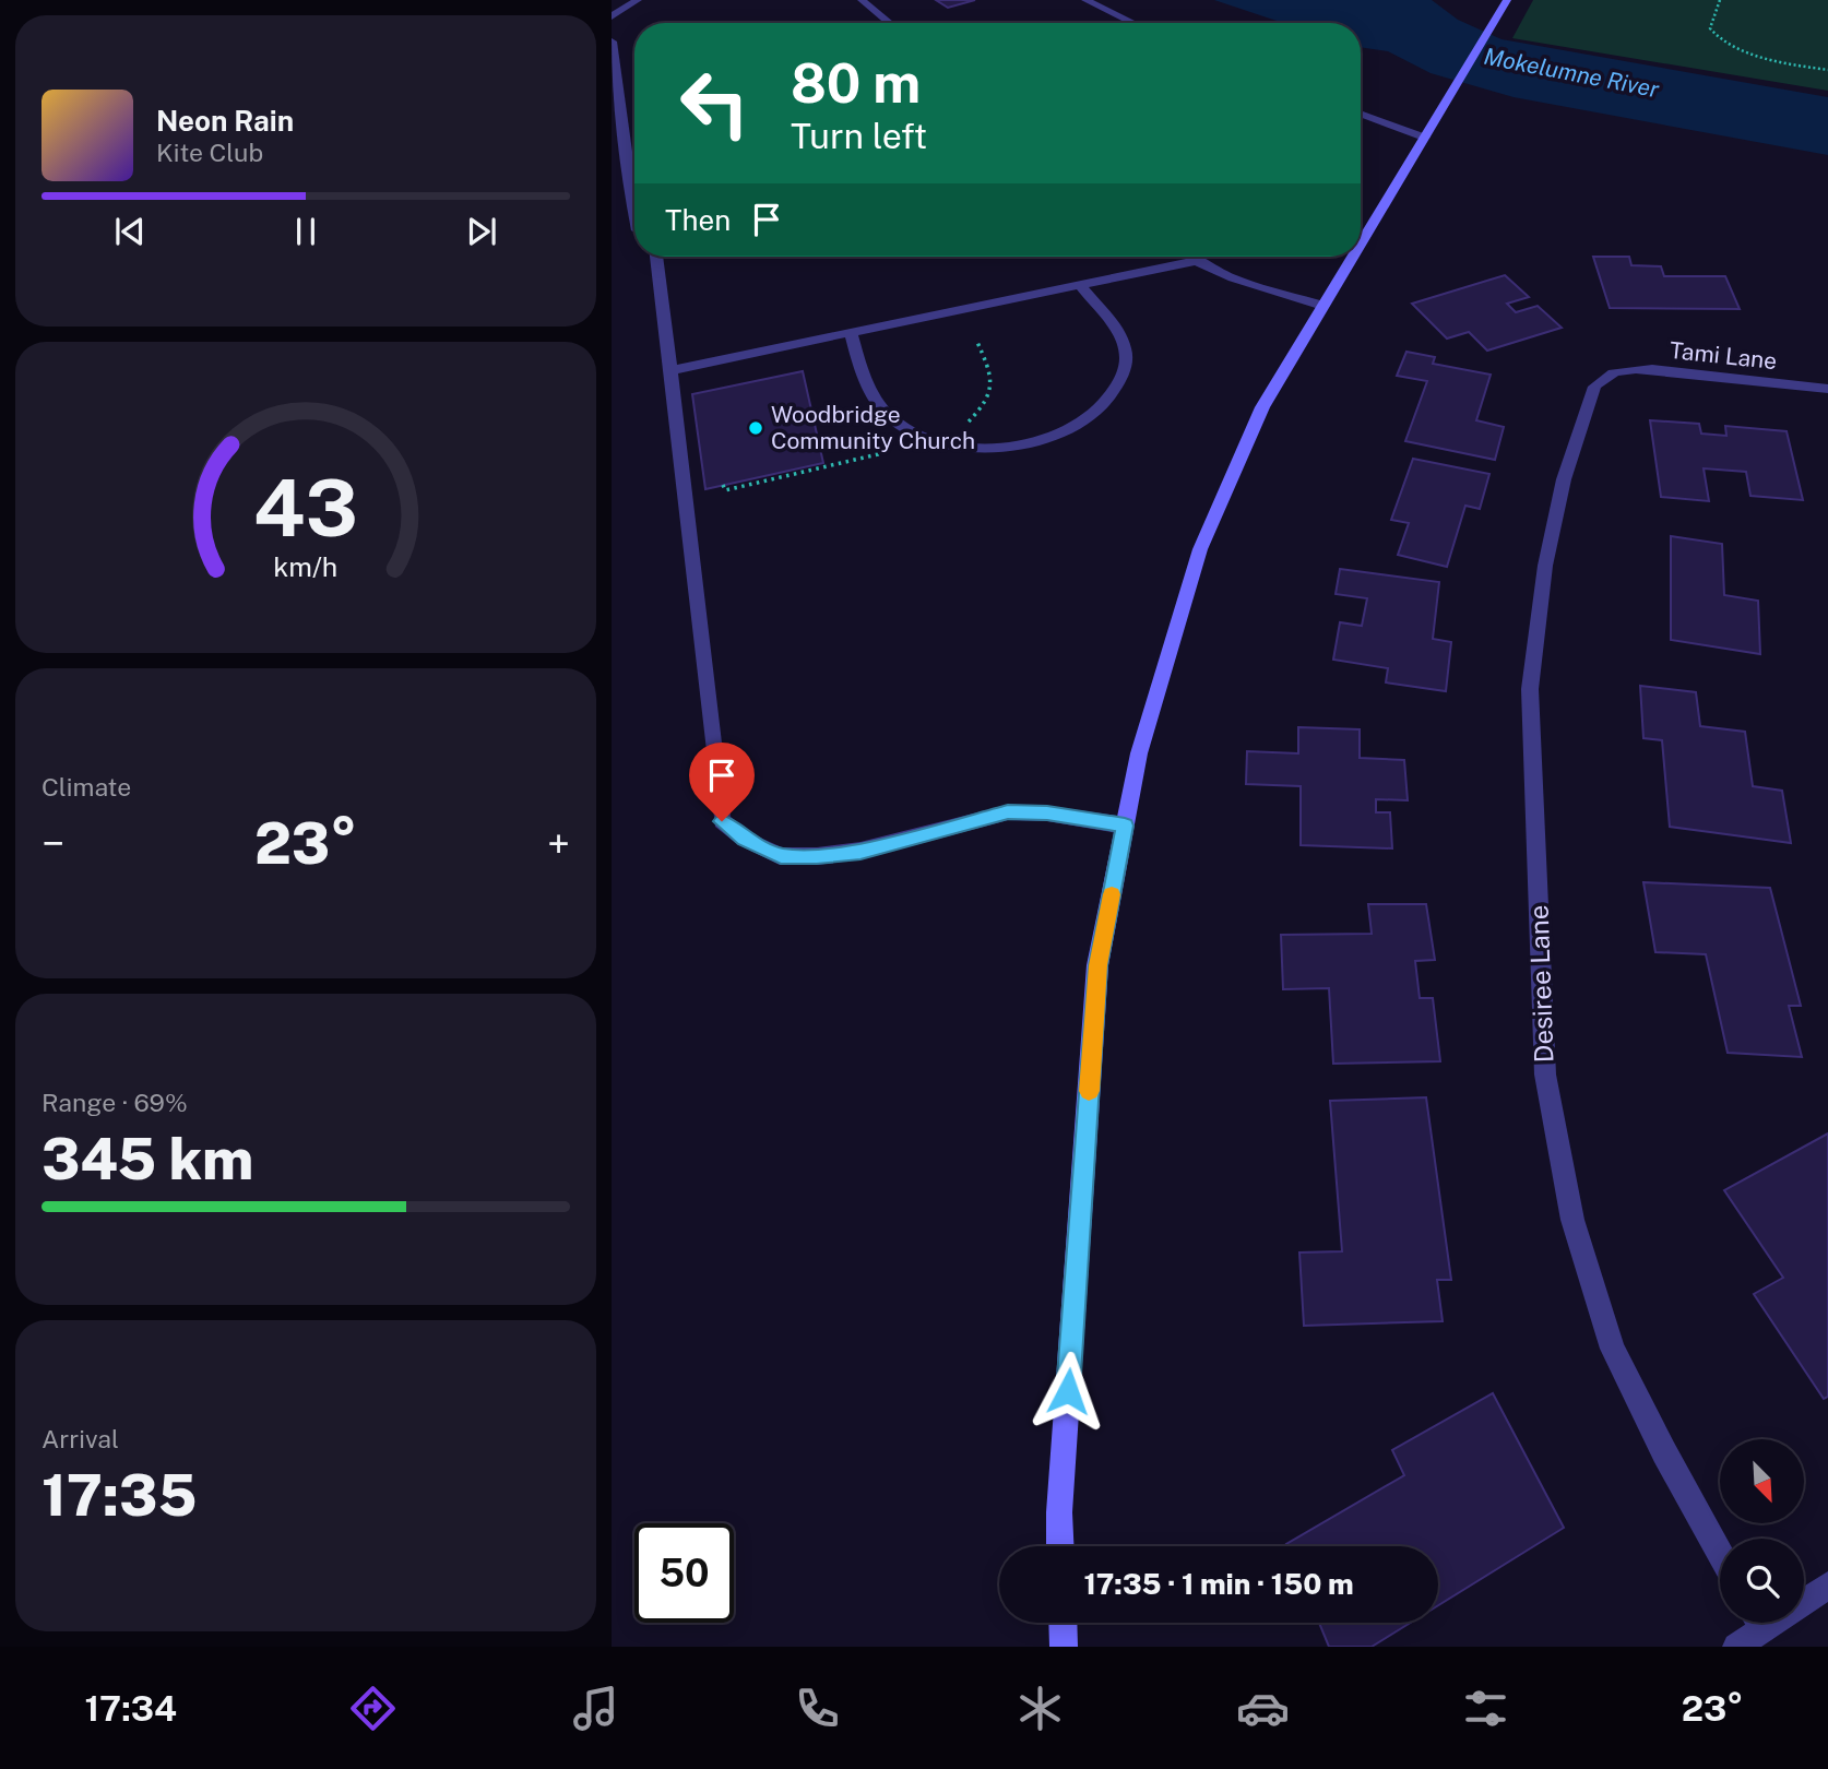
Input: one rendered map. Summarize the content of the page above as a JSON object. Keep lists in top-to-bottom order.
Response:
{
  "streets": {
    "street": ["Tami Lane", "Desiree Lane"]
  },
  "crossings": [
    ["Tami Lane", "Desiree Lane"]
  ],
  "water": ["Mokelumne River"],
  "places": ["Woodbridge Community Church"],
  "north": "bottom right",
  "page": {
    "turn": ["80 m", "Turn left"],
    "song": ["Neon Rain", "Kite Club"],
    "then": "Then",
    "tile": [
      "Climate",
      ["Range · 69%", "345 km"],
      ["Arrival", "17:35"]
    ],
    "heat": ["−", "23°", "+"],
    "limit": "50",
    "trip": "17:35 · 1 min · 150 m",
    "tabs": ["17:34", "23°"],
    "gauge": ["43", "km/h"]
  }
}
